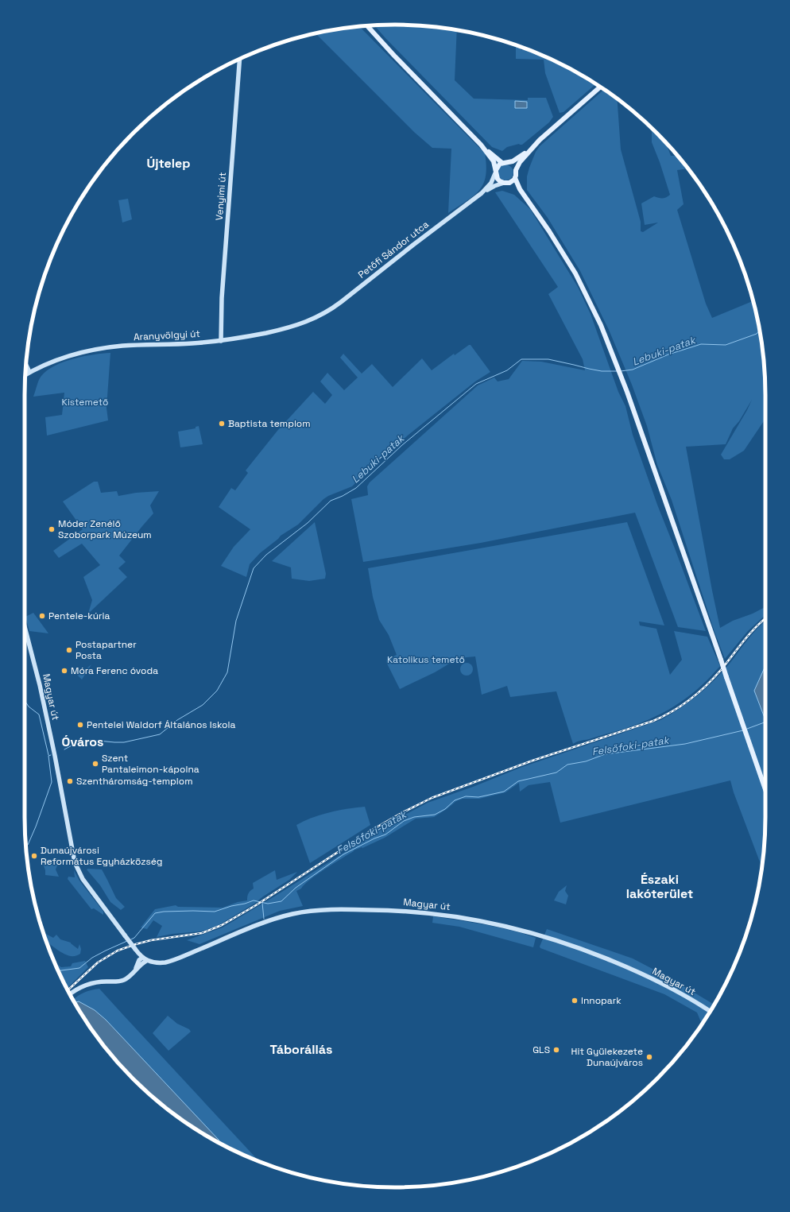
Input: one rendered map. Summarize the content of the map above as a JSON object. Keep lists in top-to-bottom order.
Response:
{
  "streets": {
    "street": [
      "Venyimi út",
      "Petőfi Sándor utca",
      "Aranyvölgyi út",
      "Magyar út"
    ]
  },
  "crossings": [
    ["Venyimi út", "Aranyvölgyi út"],
    ["Petőfi Sándor utca", "Aranyvölgyi út"]
  ],
  "districts": [
    "Újtelep",
    "Óváros",
    "Északi lakóterület",
    "Táborállás"
  ],
  "water": ["Lebuki-patak", "Felsőfoki-patak"],
  "parks": ["Kistemető", "Katolikus temető"],
  "places": [
    "Baptista templom",
    "Móder Zenélő Szoborpark Múzeum",
    "Pentele-kúria",
    "Postapartner Posta",
    "Móra Ferenc óvoda",
    "Pentelei Waldorf Általános Iskola",
    "Szent Pantaleimon-kápolna",
    "Szentháromság-templom",
    "Dunaújvárosi Református Egyházközség",
    "Innopark",
    "GLS",
    "Hit Gyülekezete Dunaújváros"
  ]
}
